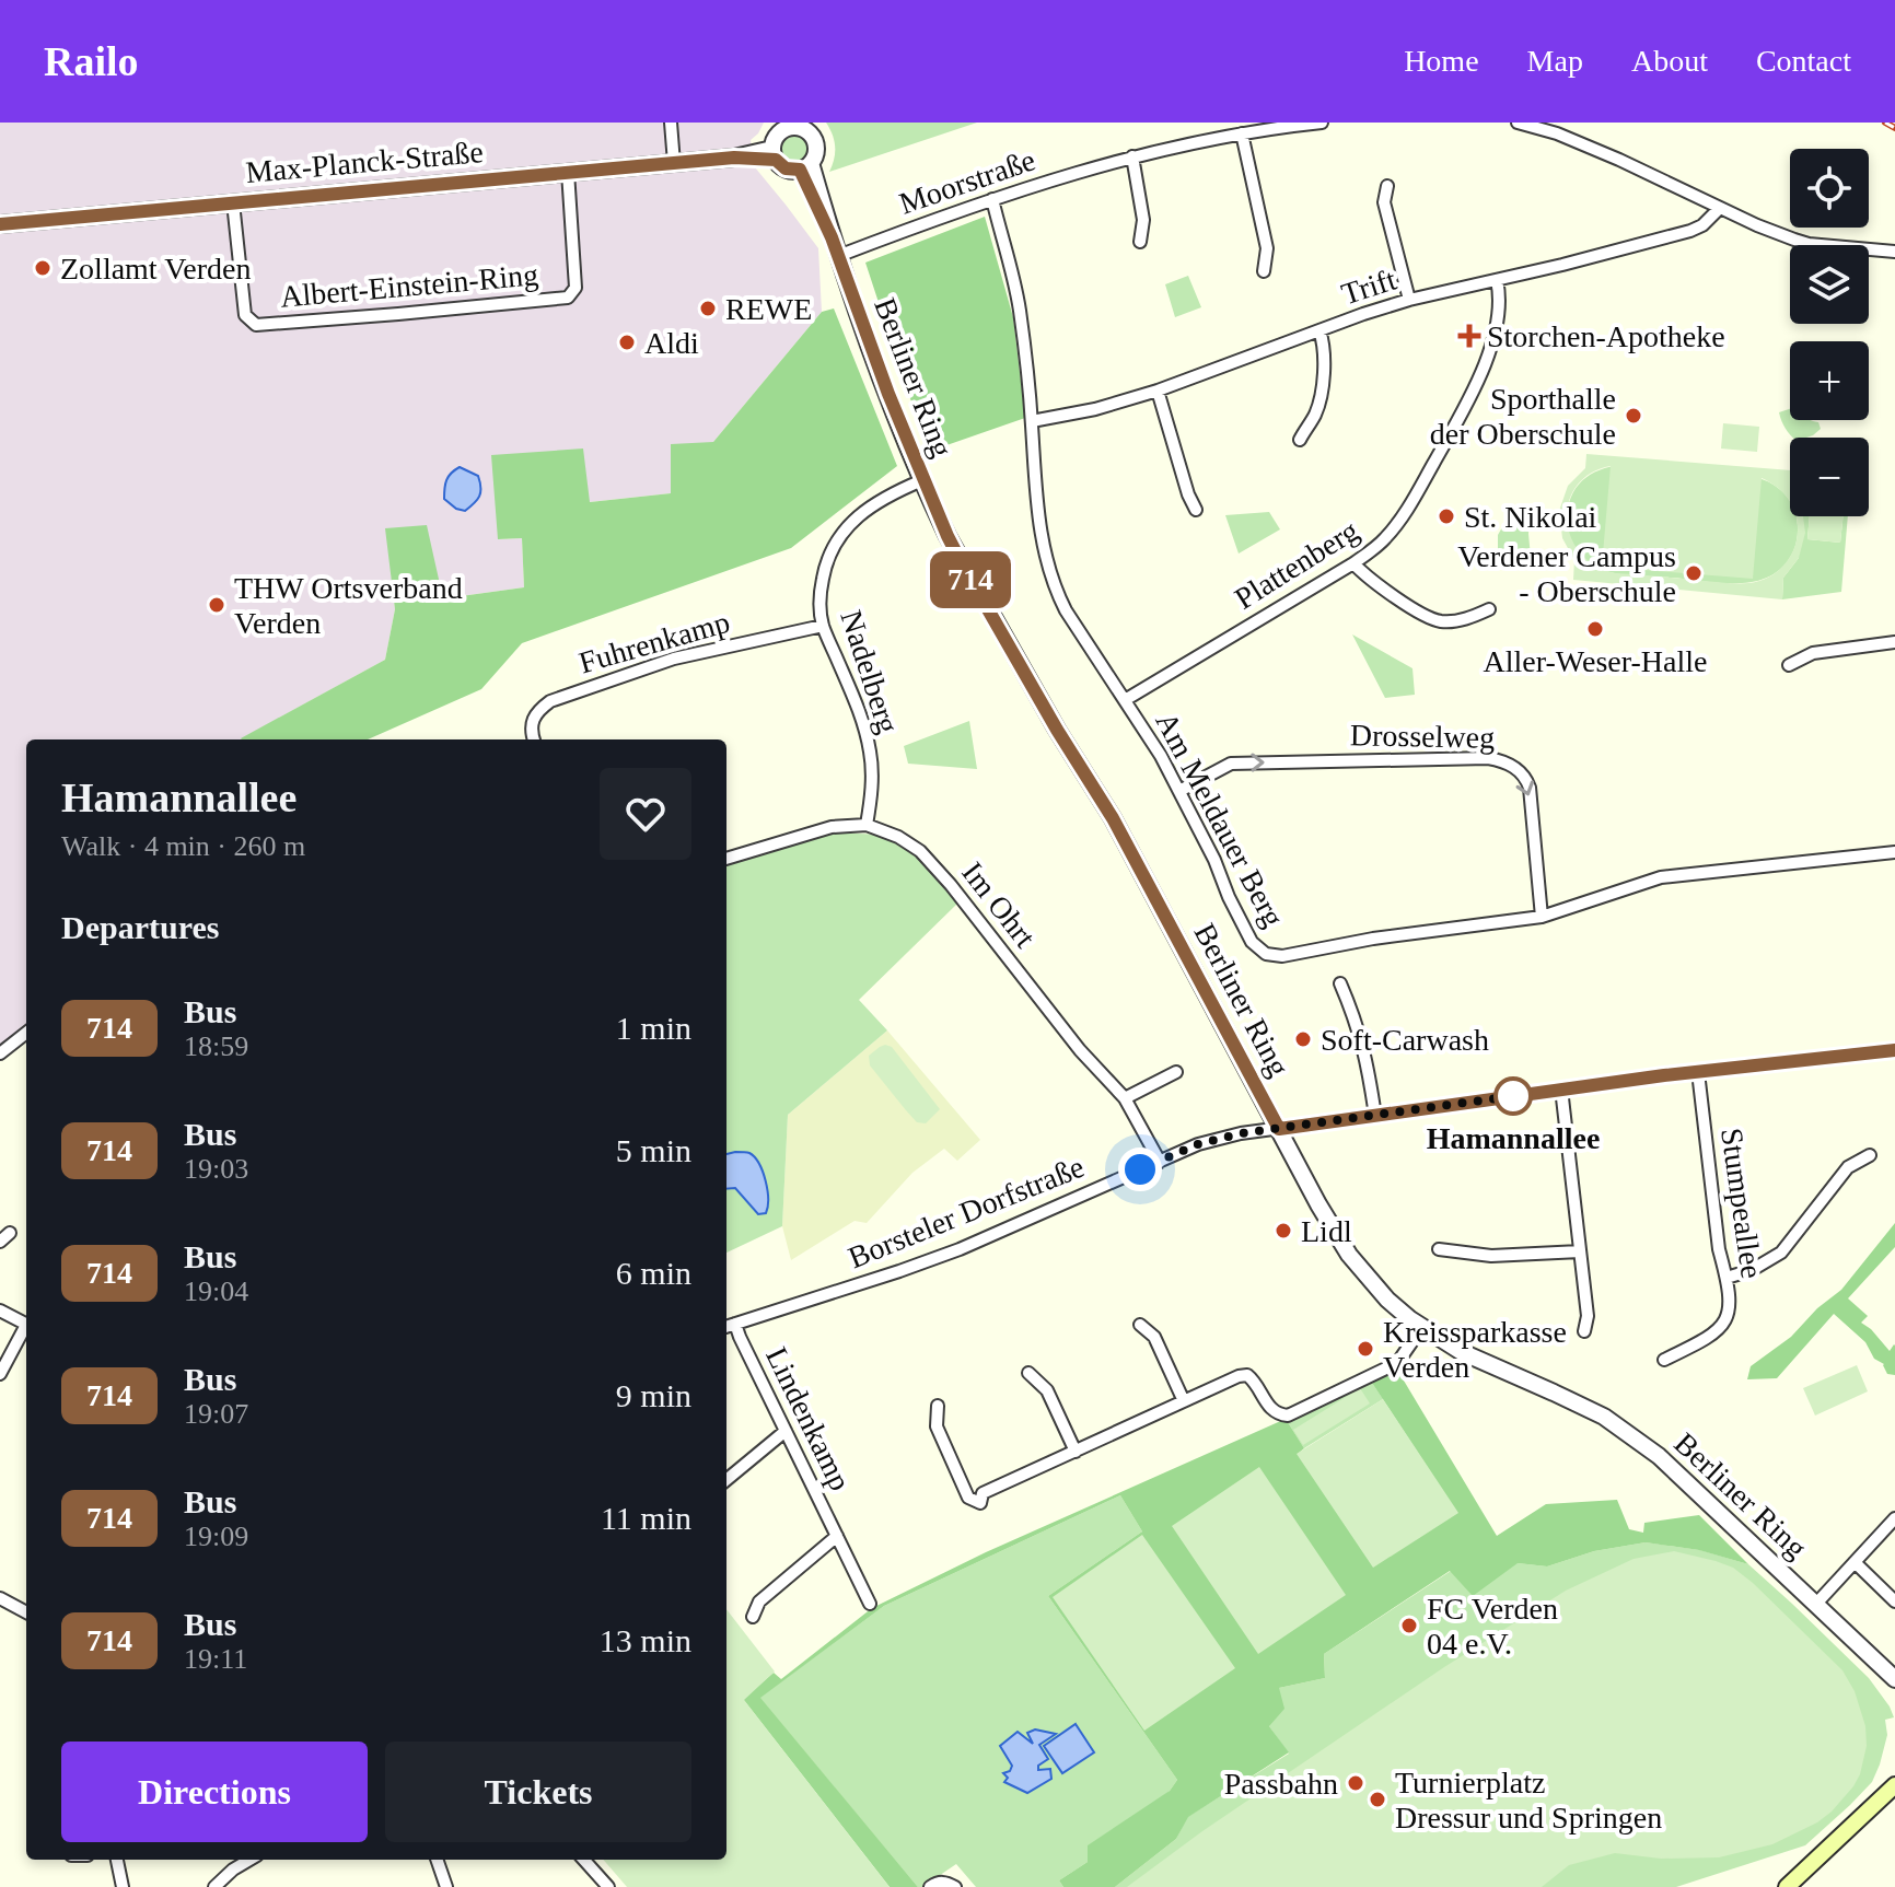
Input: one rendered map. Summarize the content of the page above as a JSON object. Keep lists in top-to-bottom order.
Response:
{
  "streets": {
    "street": [
      "Max-Planck-Straße",
      "Moorstraße",
      "Albert-Einstein-Ring",
      "Trift",
      "Berliner Ring",
      "Plattenberg",
      "Fuhrenkamp",
      "Nadelberg",
      "Drosselweg",
      "Am Meldauer Berg",
      "Im Ohrt",
      "Stumpeallee",
      "Borsteler Dorfstraße",
      "Lindenkamp"
    ]
  },
  "crossings": [
    ["Max-Planck-Straße", "Albert-Einstein-Ring"],
    ["Max-Planck-Straße", "Berliner Ring"],
    ["Moorstraße", "Berliner Ring"],
    ["Moorstraße", "Am Meldauer Berg"],
    ["Trift", "Plattenberg"],
    ["Trift", "Am Meldauer Berg"],
    ["Berliner Ring", "Nadelberg"],
    ["Berliner Ring", "Borsteler Dorfstraße"],
    ["Plattenberg", "Am Meldauer Berg"],
    ["Fuhrenkamp", "Nadelberg"],
    ["Nadelberg", "Im Ohrt"],
    ["Drosselweg", "Am Meldauer Berg"],
    ["Im Ohrt", "Borsteler Dorfstraße"],
    ["Stumpeallee", "Borsteler Dorfstraße"],
    ["Borsteler Dorfstraße", "Lindenkamp"]
  ],
  "places": {
    "other": [
      "Zollamt Verden",
      "REWE",
      "Aldi",
      "Sporthalle der Oberschule",
      "St. Nikolai",
      "Verdener Campus - Oberschule",
      "THW Ortsverband Verden",
      "Aller-Weser-Halle",
      "Soft-Carwash",
      "Hamannallee",
      "Lidl",
      "Kreissparkasse Verden",
      "FC Verden 04 e.V.",
      "Passbahn",
      "Turnierplatz Dressur und Springen"
    ],
    "health": ["Storchen-Apotheke"]
  },
  "lines": ["bus line 714"],
  "page": {
    "header": "Railo",
    "nav": [
      "Home",
      "Map",
      "About",
      "Contact"
    ],
    "on_map": "714",
    "map_buttons": ["+", "−"],
    "heading": [
      ["Hamannallee", "Walk · 4 min · 260 m"],
      "Departures"
    ],
    "list": [
      {
        "mark": "714",
        "name": "Bus",
        "note": "18:59",
        "value": "1 min"
      },
      {
        "mark": "714",
        "name": "Bus",
        "note": "19:03",
        "value": "5 min"
      },
      {
        "mark": "714",
        "name": "Bus",
        "note": "19:04",
        "value": "6 min"
      },
      {
        "mark": "714",
        "name": "Bus",
        "note": "19:07",
        "value": "9 min"
      },
      {
        "mark": "714",
        "name": "Bus",
        "note": "19:09",
        "value": "11 min"
      },
      {
        "mark": "714",
        "name": "Bus",
        "note": "19:11",
        "value": "13 min"
      }
    ],
    "buttons": ["Directions", "Tickets"]
  }
}
